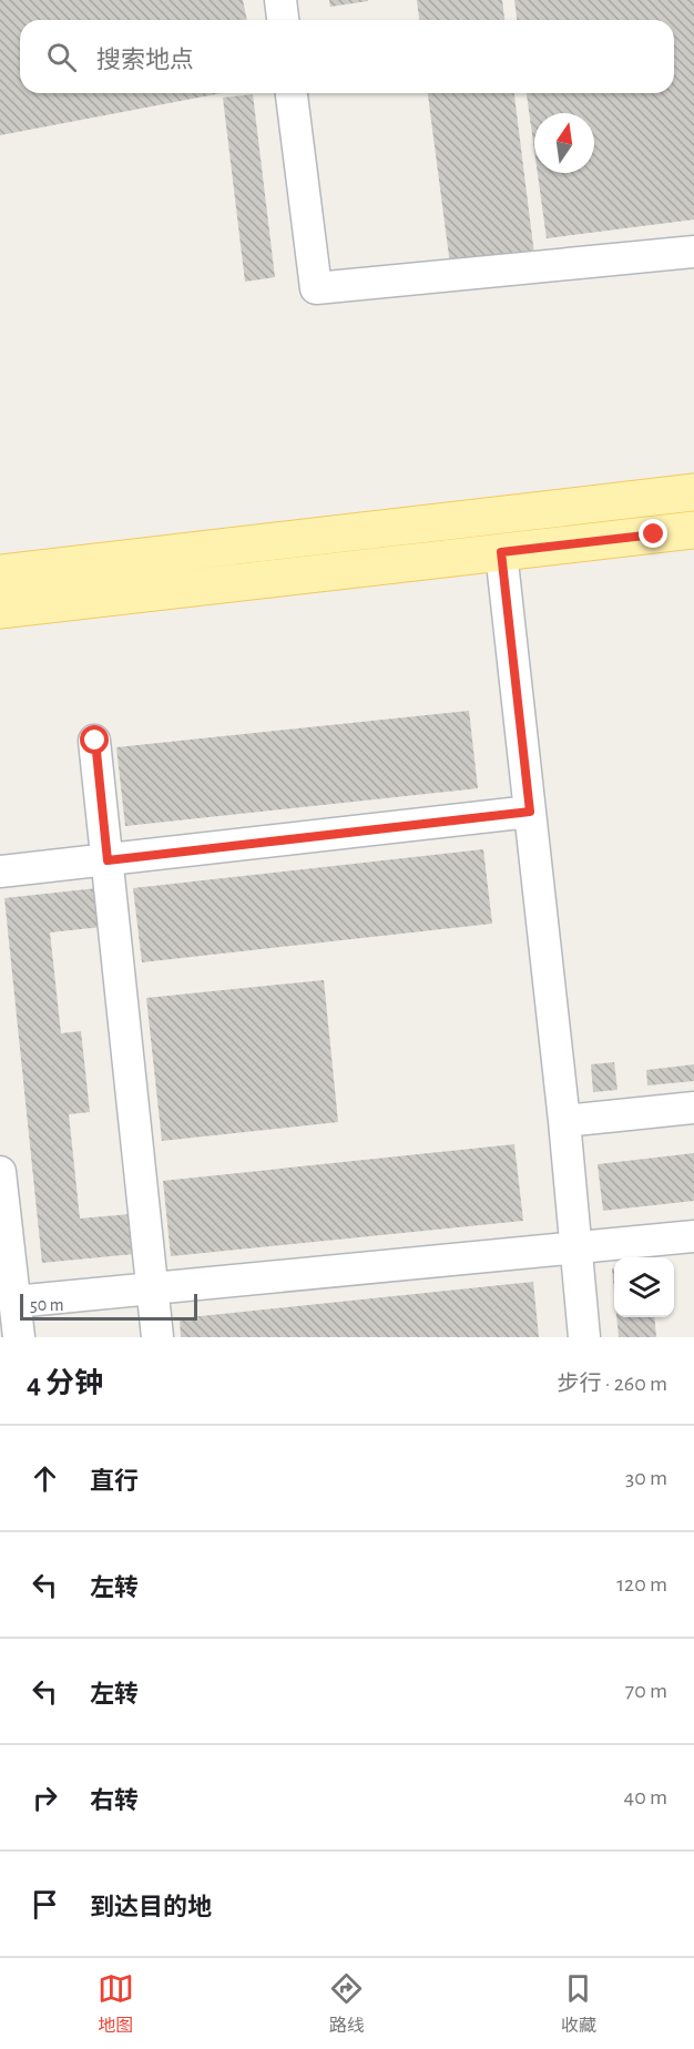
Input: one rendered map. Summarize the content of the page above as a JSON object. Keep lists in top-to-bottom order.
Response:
{
  "scale_bar": "50 m",
  "north": "top",
  "page": {
    "search": "搜索地点",
    "scale": "50 m",
    "heading": ["4 分钟", "步行 · 260 m"],
    "list": [
      ["直行", "30 m"],
      ["左转", "120 m"],
      ["左转", "70 m"],
      ["右转", "40 m"],
      "到达目的地"
    ],
    "nav": ["地图", "路线", "收藏"]
  }
}
